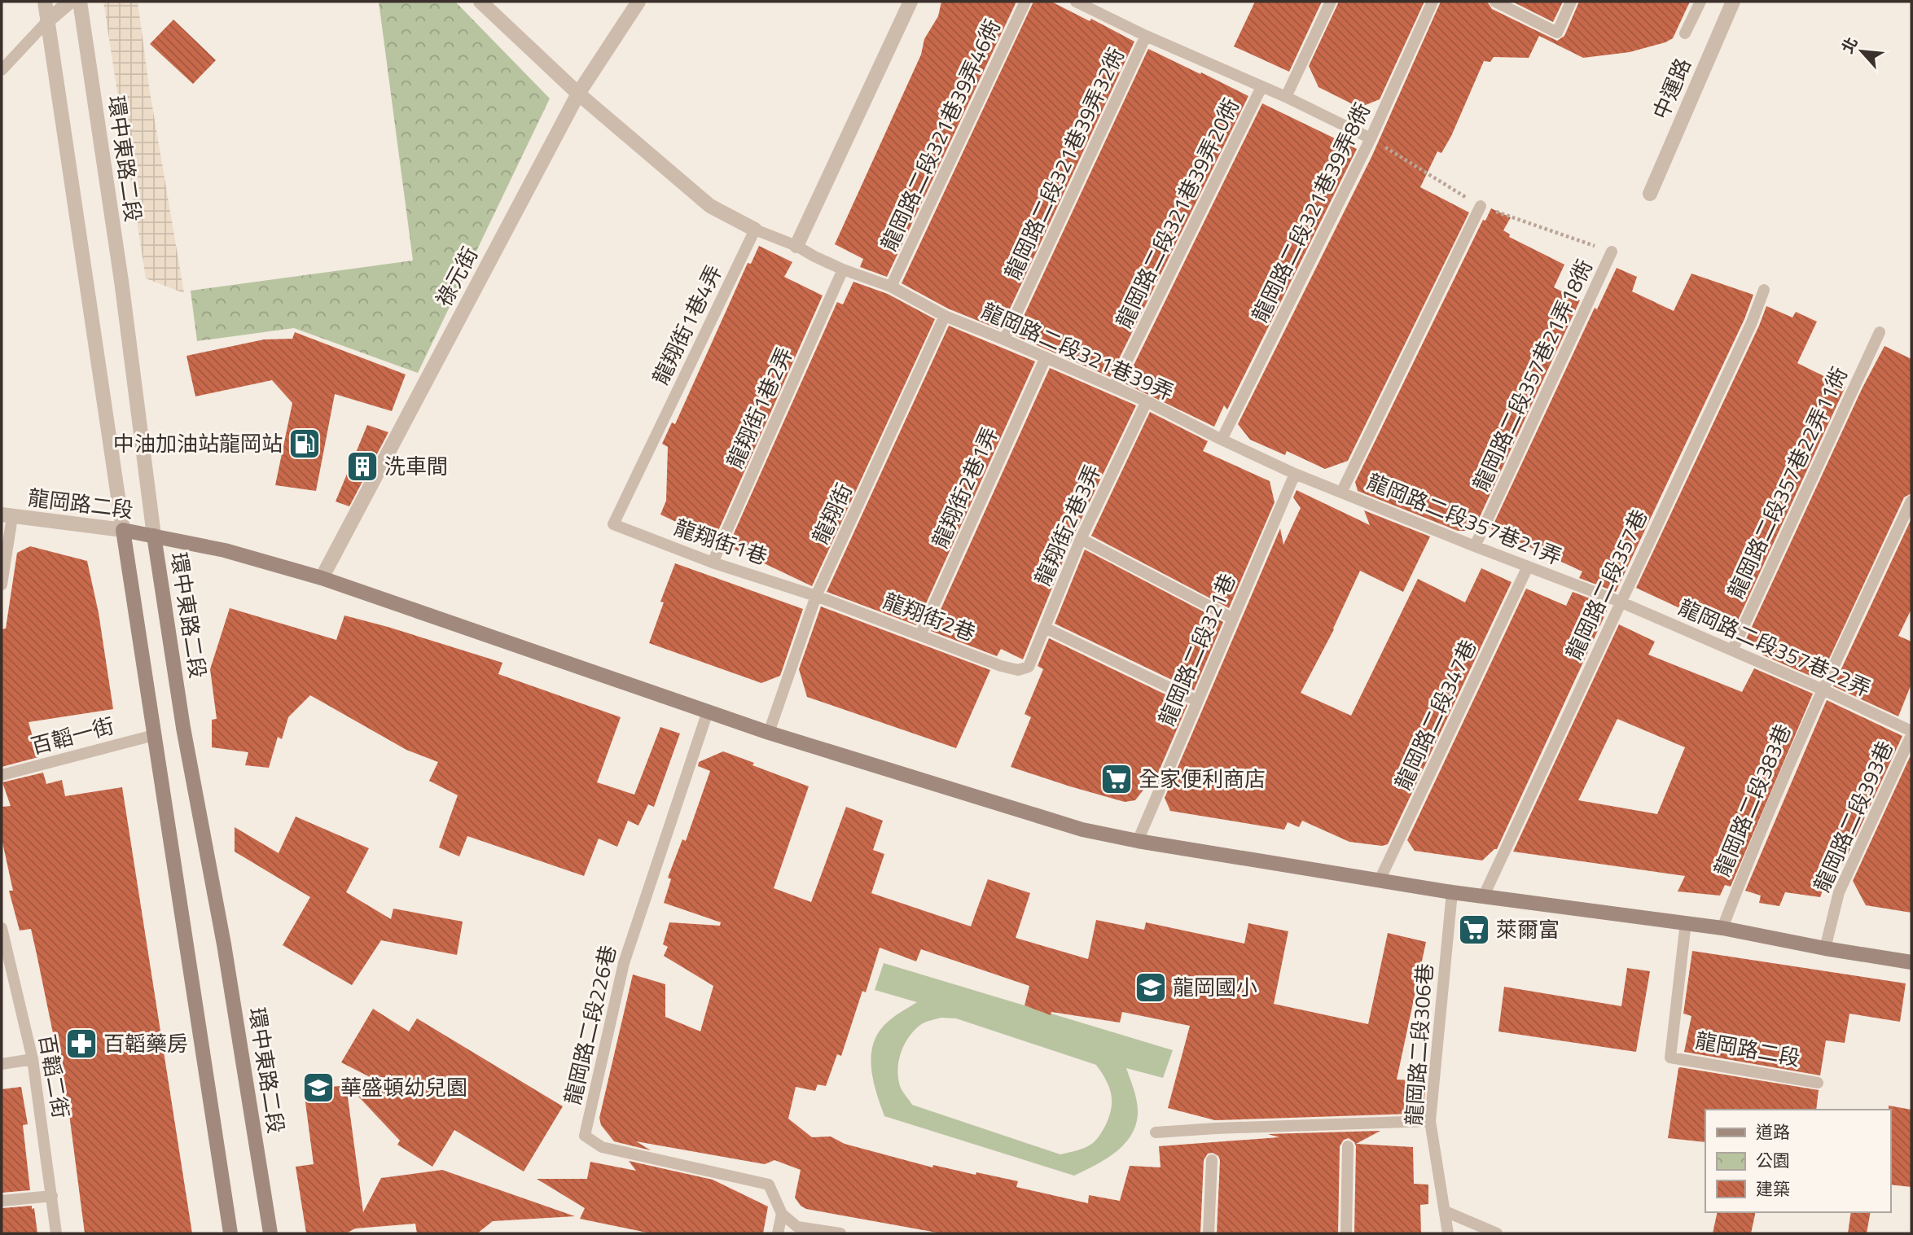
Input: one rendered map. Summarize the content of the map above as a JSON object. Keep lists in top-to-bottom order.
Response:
{
  "streets": {
    "main road": ["環中東路二段", "龍岡路二段"],
    "street": ["中運路", "祿元街"],
    "lane": [
      "龍岡路二段321巷39弄46衖",
      "龍岡路二段321巷39弄32衖",
      "龍岡路二段321巷39弄8衖",
      "龍岡路二段321巷39弄20衖",
      "龍翔街1巷4弄",
      "龍岡路二段321巷39弄",
      "龍岡路二段357巷21弄18衖",
      "龍翔街1巷2弄",
      "龍岡路二段357巷22弄11衖",
      "龍翔街2巷1弄",
      "龍翔街",
      "龍岡路二段357巷21弄",
      "龍翔街2巷3弄",
      "龍翔街1巷",
      "龍岡路二段357巷",
      "龍翔街2巷",
      "龍岡路二段357巷22弄",
      "龍岡路二段321巷",
      "龍岡路二段347巷",
      "百韜一街",
      "龍岡路二段383巷",
      "龍岡路二段393巷",
      "龍岡路二段226巷",
      "龍岡路二段306巷",
      "百韜二街"
    ]
  },
  "crossings": [
    ["龍岡路二段321巷39弄46衖", "龍岡路二段321巷39弄"],
    ["環中東路二段", "龍岡路二段"],
    ["龍岡路二段321巷39弄32衖", "龍岡路二段321巷39弄"],
    ["龍岡路二段321巷39弄8衖", "龍岡路二段321巷39弄"],
    ["龍岡路二段321巷39弄20衖", "龍岡路二段321巷39弄"],
    ["祿元街", "龍岡路二段"],
    ["龍翔街1巷4弄", "龍翔街1巷"],
    ["龍岡路二段321巷39弄", "龍翔街1巷2弄"],
    ["龍岡路二段321巷39弄", "龍翔街2巷1弄"],
    ["龍岡路二段321巷39弄", "龍翔街"],
    ["龍岡路二段321巷39弄", "龍岡路二段357巷21弄"],
    ["龍岡路二段321巷39弄", "龍翔街2巷3弄"],
    ["龍岡路二段321巷39弄", "龍岡路二段321巷"],
    ["龍岡路二段357巷21弄18衖", "龍岡路二段357巷21弄"],
    ["龍翔街1巷2弄", "龍翔街1巷"],
    ["龍岡路二段357巷22弄11衖", "龍岡路二段357巷22弄"],
    ["龍翔街2巷1弄", "龍翔街2巷"],
    ["龍岡路二段", "龍翔街"],
    ["龍岡路二段", "龍岡路二段357巷"],
    ["龍岡路二段", "龍岡路二段321巷"],
    ["龍岡路二段", "龍岡路二段347巷"],
    ["龍岡路二段", "龍岡路二段383巷"],
    ["龍岡路二段", "龍岡路二段393巷"],
    ["龍岡路二段", "龍岡路二段226巷"],
    ["龍岡路二段", "龍岡路二段306巷"],
    ["龍翔街", "龍翔街1巷"],
    ["龍翔街", "龍翔街2巷"],
    ["龍岡路二段357巷21弄", "龍岡路二段357巷"],
    ["龍岡路二段357巷21弄", "龍岡路二段357巷22弄"],
    ["龍岡路二段357巷21弄", "龍岡路二段321巷"],
    ["龍岡路二段357巷21弄", "龍岡路二段347巷"],
    ["龍翔街2巷3弄", "龍翔街2巷"],
    ["龍翔街1巷", "龍翔街2巷"],
    ["龍岡路二段357巷", "龍岡路二段357巷22弄"],
    ["龍岡路二段357巷22弄", "龍岡路二段383巷"],
    ["龍岡路二段357巷22弄", "龍岡路二段393巷"]
  ],
  "places": {
    "fuel station": ["中油加油站龍岡站"],
    "building": ["洗車間"],
    "supermarket": ["全家便利商店", "萊爾富"],
    "school or university": ["龍岡國小", "華盛頓幼兒園"],
    "pharmacy": ["百韜藥房"]
  },
  "legend": ["道路", "公園", "建築"],
  "north": "top left"
}
